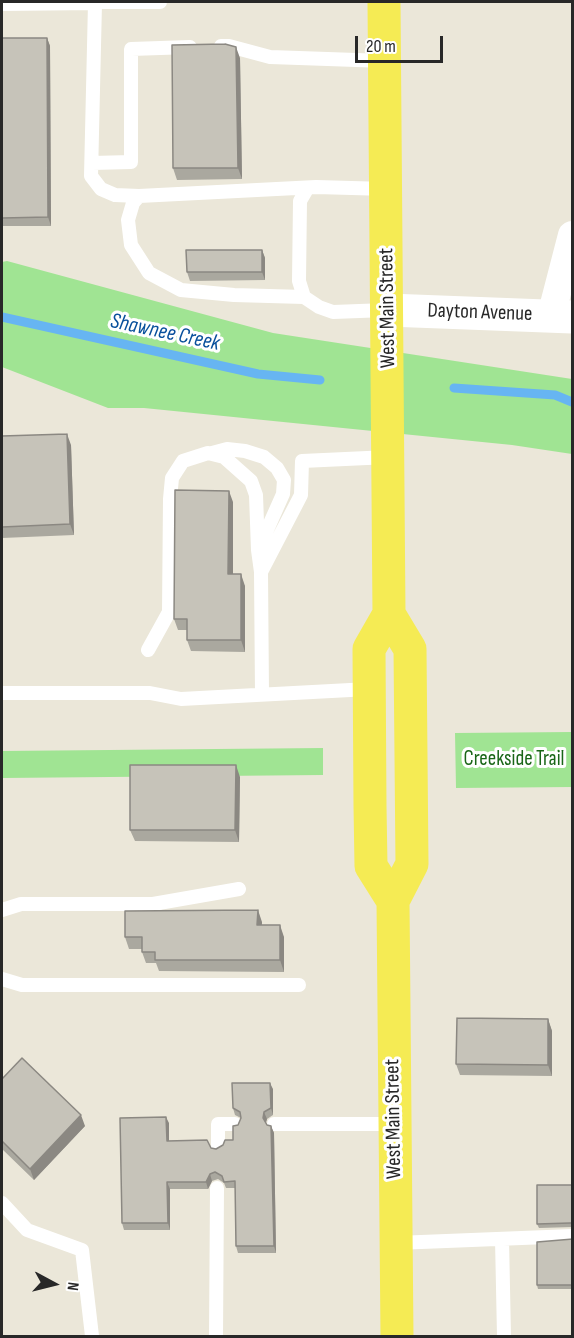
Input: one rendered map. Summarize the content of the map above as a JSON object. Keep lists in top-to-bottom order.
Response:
{
  "streets": {
    "main road": ["West Main Street", "Dayton Avenue"]
  },
  "crossings": [
    ["West Main Street", "Dayton Avenue"]
  ],
  "water": ["Shawnee Creek"],
  "parks": ["Creekside Trail"],
  "scale_bar": "20 m",
  "north": "right"
}
